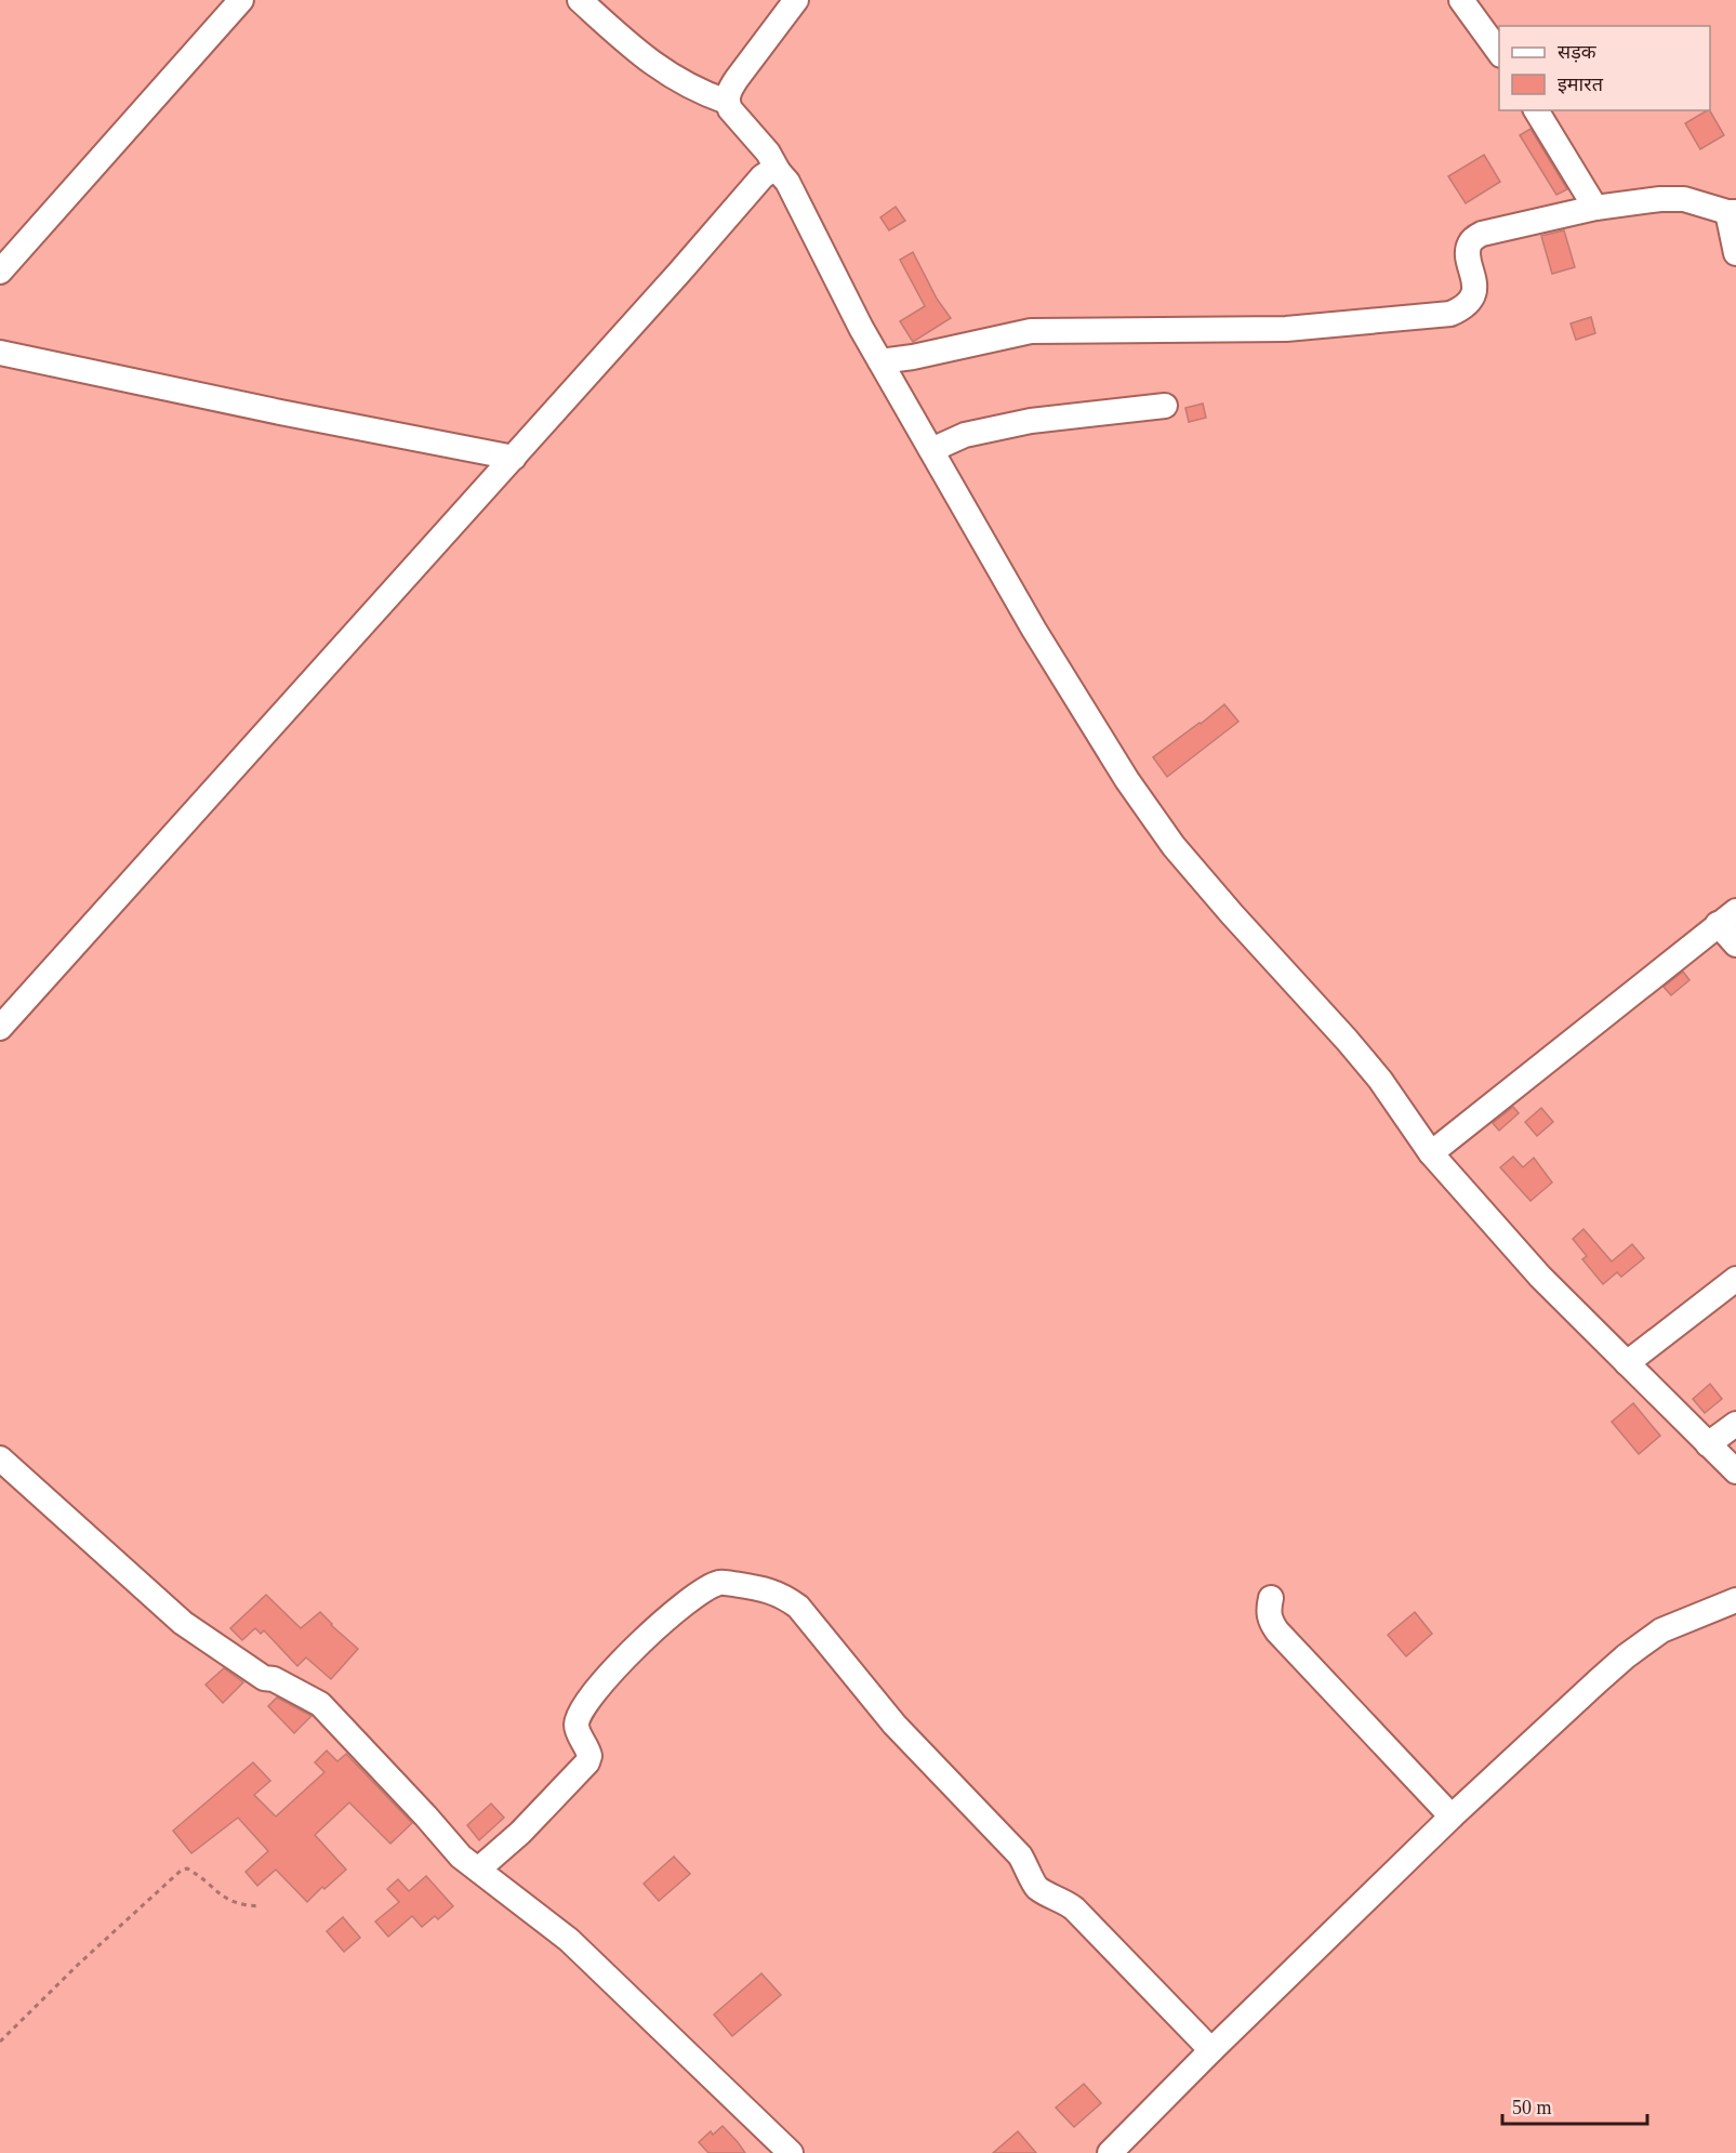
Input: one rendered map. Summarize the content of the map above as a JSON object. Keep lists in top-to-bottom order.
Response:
{
  "legend": ["सड़क", "इमारत"],
  "scale_bar": "50 m"
}
